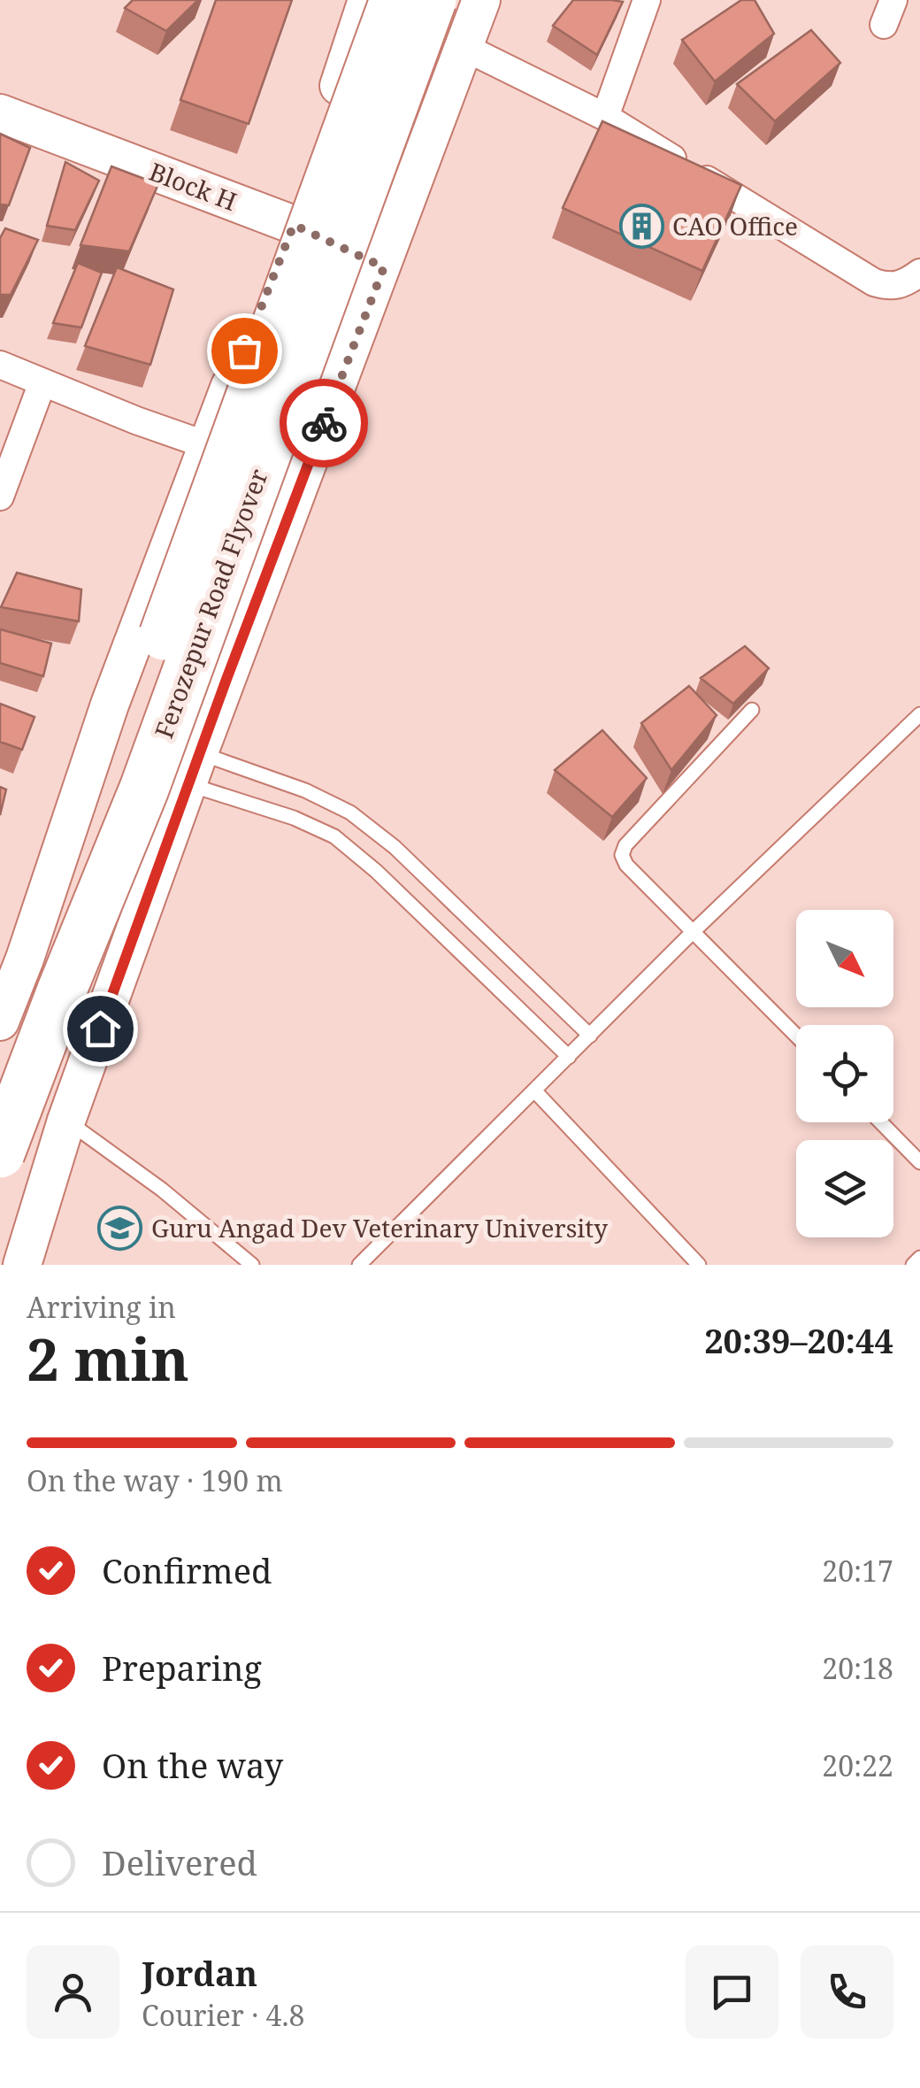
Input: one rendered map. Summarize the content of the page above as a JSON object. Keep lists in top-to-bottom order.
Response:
{
  "streets": {
    "highway": ["Ferozepur Road Flyover"],
    "main road": ["Block H"]
  },
  "places": {
    "building": ["CAO Office"],
    "school or university": ["Guru Angad Dev Veterinary University"]
  },
  "north": "bottom right",
  "page": {
    "heading": ["2 min", "Arriving in", "20:39–20:44"],
    "panel": ["Jordan", "Courier · 4.8"],
    "bar": "On the way · 190 m",
    "list": [
      ["Confirmed", "20:17"],
      ["Preparing", "20:18"],
      ["On the way", "20:22"],
      "Delivered"
    ]
  }
}
